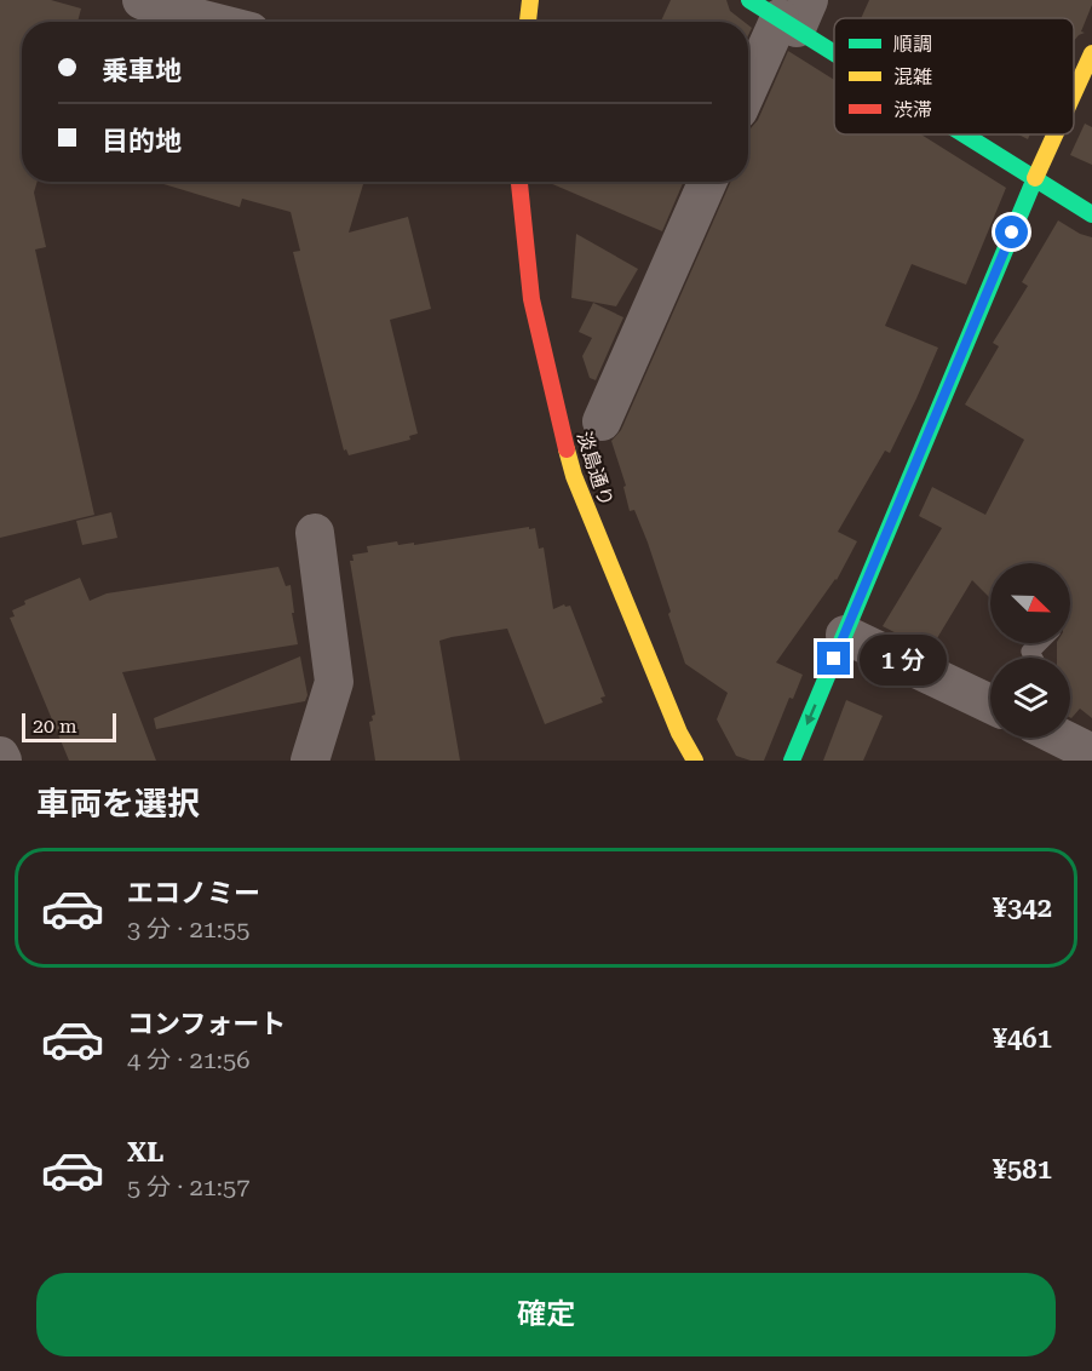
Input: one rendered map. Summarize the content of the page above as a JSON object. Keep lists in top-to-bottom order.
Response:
{
  "streets": {
    "street": ["淡島通り"]
  },
  "legend": ["順調", "混雑", "渋滞"],
  "scale_bar": "20 m",
  "north": "bottom right",
  "page": {
    "banner": ["乗車地", "目的地"],
    "bubble": "1 分",
    "scale": "20 m",
    "heading": "車両を選択",
    "list": [
      {
        "name": "エコノミー",
        "note": "3 分 · 21:55",
        "value": "¥342"
      },
      {
        "name": "コンフォート",
        "note": "4 分 · 21:56",
        "value": "¥461"
      },
      {
        "name": "XL",
        "note": "5 分 · 21:57",
        "value": "¥581"
      }
    ],
    "buttons": "確定"
  }
}
